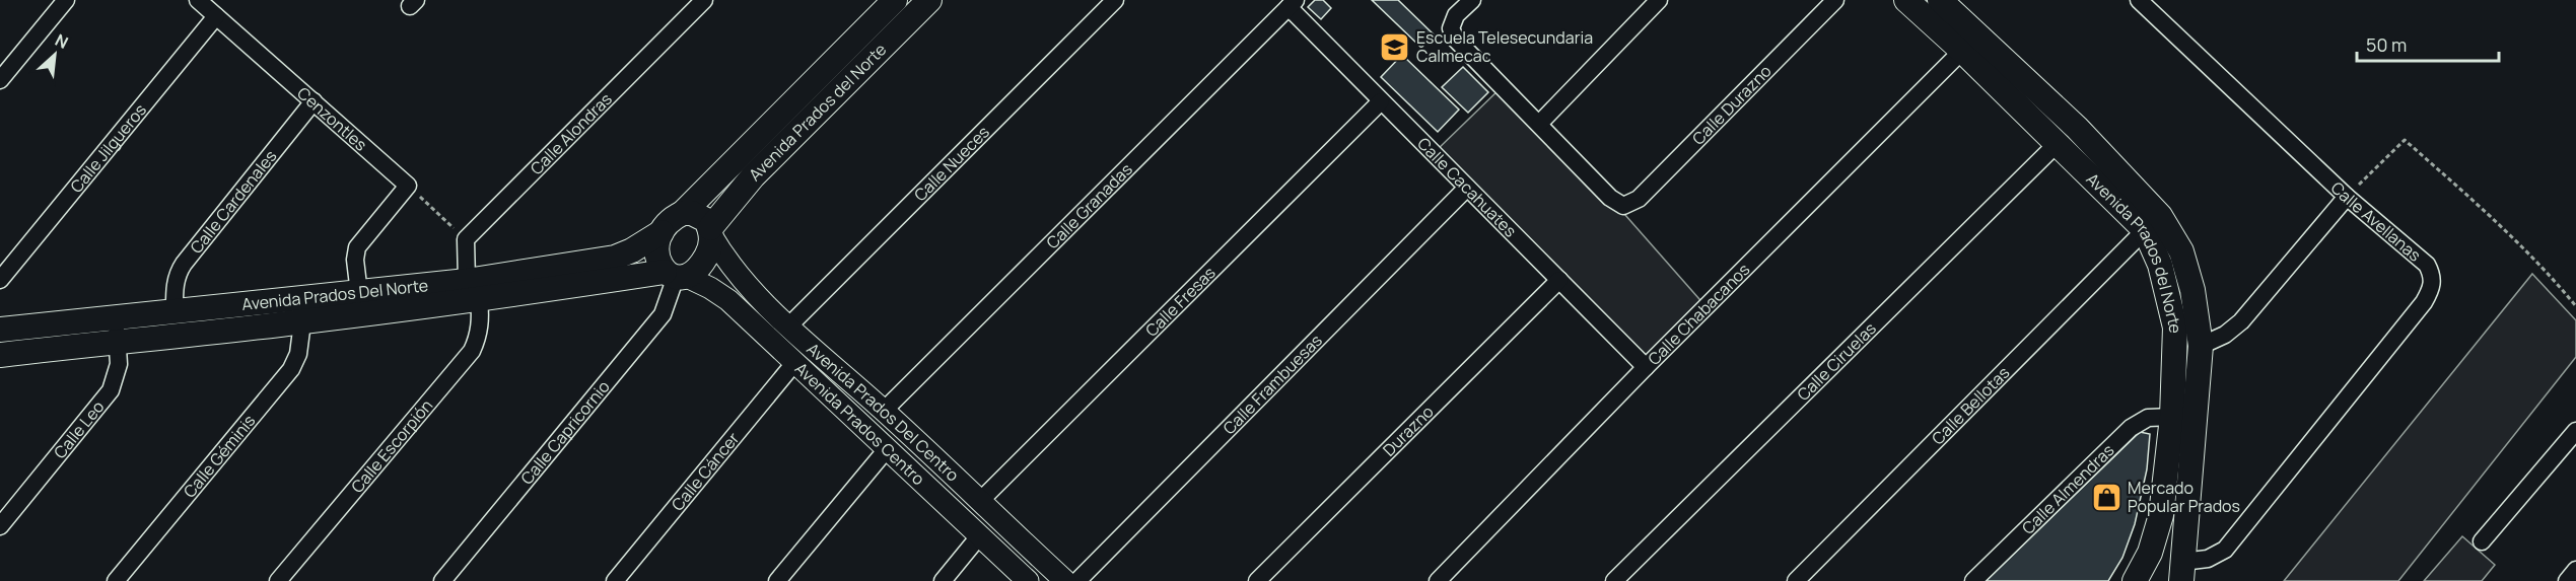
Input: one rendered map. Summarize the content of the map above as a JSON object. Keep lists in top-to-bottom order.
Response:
{
  "streets": {
    "main road": ["Avenida Prados del Norte", "Avenida Prados Del Norte"],
    "street": [
      "Calle Durazno",
      "Cenzontles",
      "Calle Alondras",
      "Calle Jilgueros",
      "Calle Nueces",
      "Calle Cacahuates",
      "Calle Cardenales",
      "Calle Granadas",
      "Calle Avellanas",
      "Calle Fresas",
      "Calle Chabacanos",
      "Calle Ciruelas",
      "Calle Frambuesas",
      "Calle Bellotas",
      "Avenida Prados Del Centro",
      "Avenida Prados Centro",
      "Calle Leo",
      "Durazno",
      "Calle Capricornio",
      "Calle Escorpión",
      "Calle Géminis",
      "Calle Cáncer",
      "Calle Almendras"
    ]
  },
  "crossings": [
    ["Avenida Prados del Norte", "Calle Avellanas"],
    ["Avenida Prados del Norte", "Avenida Prados Del Norte"],
    ["Avenida Prados del Norte", "Calle Chabacanos"],
    ["Avenida Prados del Norte", "Calle Ciruelas"],
    ["Avenida Prados del Norte", "Calle Bellotas"],
    ["Avenida Prados del Norte", "Avenida Prados Del Centro"],
    ["Avenida Prados del Norte", "Avenida Prados Centro"],
    ["Avenida Prados del Norte", "Calle Capricornio"],
    ["Avenida Prados del Norte", "Calle Almendras"],
    ["Cenzontles", "Calle Jilgueros"],
    ["Cenzontles", "Calle Cardenales"],
    ["Calle Nueces", "Avenida Prados Del Centro"],
    ["Calle Cacahuates", "Calle Granadas"],
    ["Calle Cacahuates", "Calle Fresas"],
    ["Calle Cacahuates", "Calle Chabacanos"],
    ["Calle Cacahuates", "Calle Frambuesas"],
    ["Calle Cacahuates", "Durazno"],
    ["Calle Cardenales", "Avenida Prados Del Norte"],
    ["Calle Granadas", "Avenida Prados Del Centro"],
    ["Avenida Prados Del Norte", "Avenida Prados Del Centro"],
    ["Avenida Prados Del Norte", "Avenida Prados Centro"],
    ["Avenida Prados Del Norte", "Calle Leo"],
    ["Avenida Prados Del Norte", "Calle Capricornio"],
    ["Avenida Prados Del Norte", "Calle Escorpión"],
    ["Avenida Prados Del Norte", "Calle Géminis"],
    ["Calle Fresas", "Avenida Prados Del Centro"],
    ["Avenida Prados Del Centro", "Avenida Prados Centro"],
    ["Avenida Prados Del Centro", "Calle Capricornio"],
    ["Avenida Prados Centro", "Calle Capricornio"],
    ["Avenida Prados Centro", "Calle Cáncer"]
  ],
  "places": {
    "school or university": ["Escuela Telesecundaria Calmecac"],
    "shop": ["Mercado Popular Prados"]
  },
  "scale_bar": "50 m",
  "north": "top right"
}
